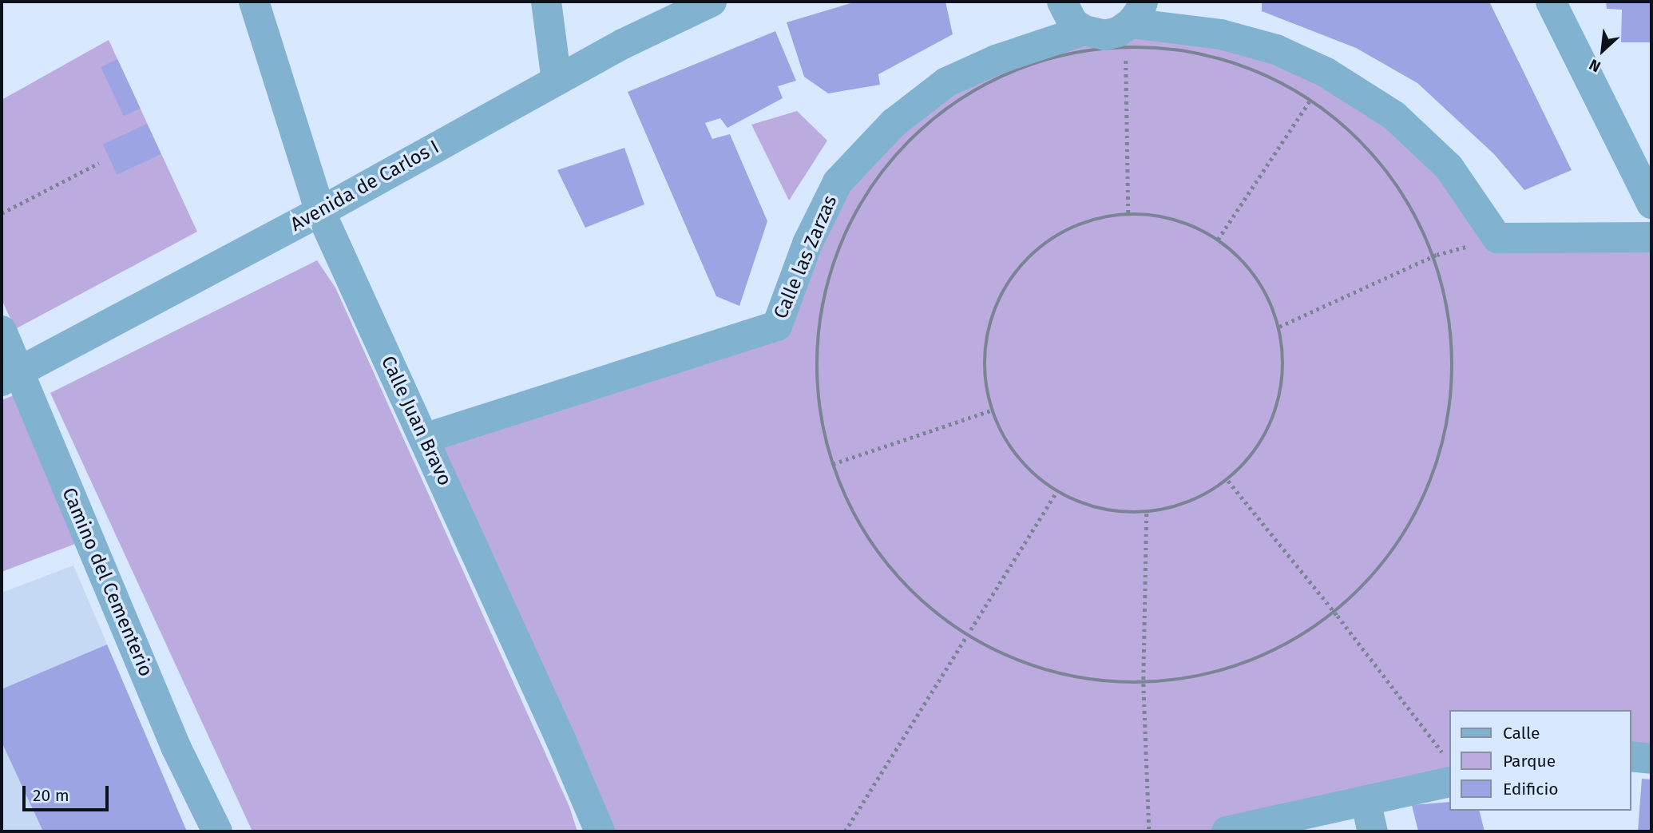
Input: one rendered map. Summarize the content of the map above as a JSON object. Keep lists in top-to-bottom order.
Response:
{
  "streets": {
    "street": [
      "Avenida de Carlos I",
      "Calle las Zarzas",
      "Calle Juan Bravo",
      "Camino del Cementerio"
    ]
  },
  "crossings": [
    ["Avenida de Carlos I", "Calle Juan Bravo"],
    ["Avenida de Carlos I", "Camino del Cementerio"],
    ["Calle las Zarzas", "Calle Juan Bravo"]
  ],
  "legend": ["Calle", "Parque", "Edificio"],
  "scale_bar": "20 m",
  "north": "bottom left"
}
